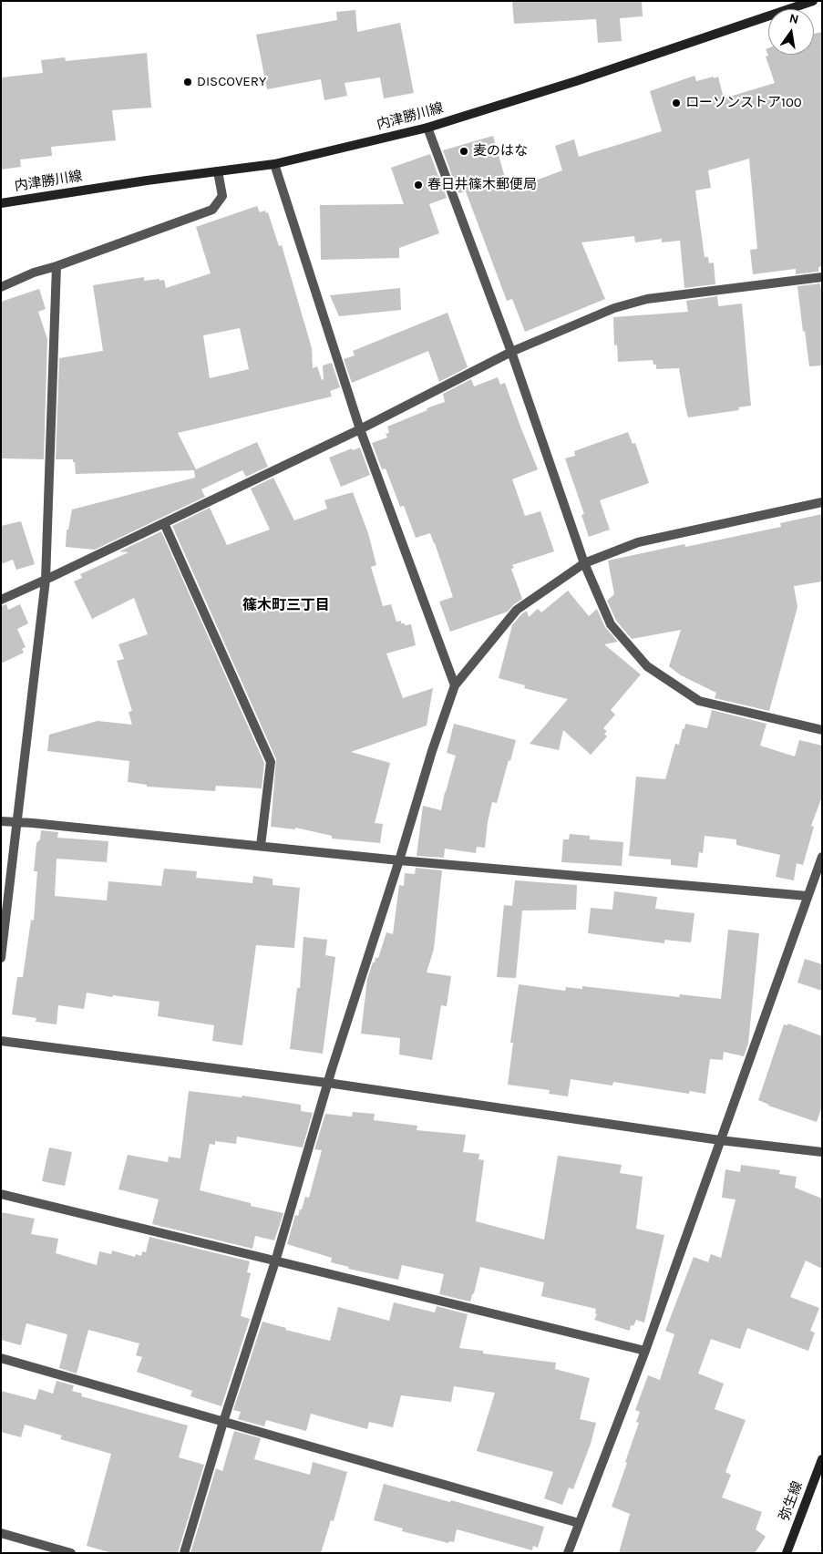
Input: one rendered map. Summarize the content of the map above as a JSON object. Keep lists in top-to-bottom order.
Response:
{
  "streets": {
    "main road": ["内津勝川線", "弥生線"]
  },
  "districts": ["篠木町三丁目"],
  "places": [
    "DISCOVERY",
    "ローソンストア100",
    "麦のはな",
    "春日井篠木郵便局"
  ],
  "north": "top"
}
